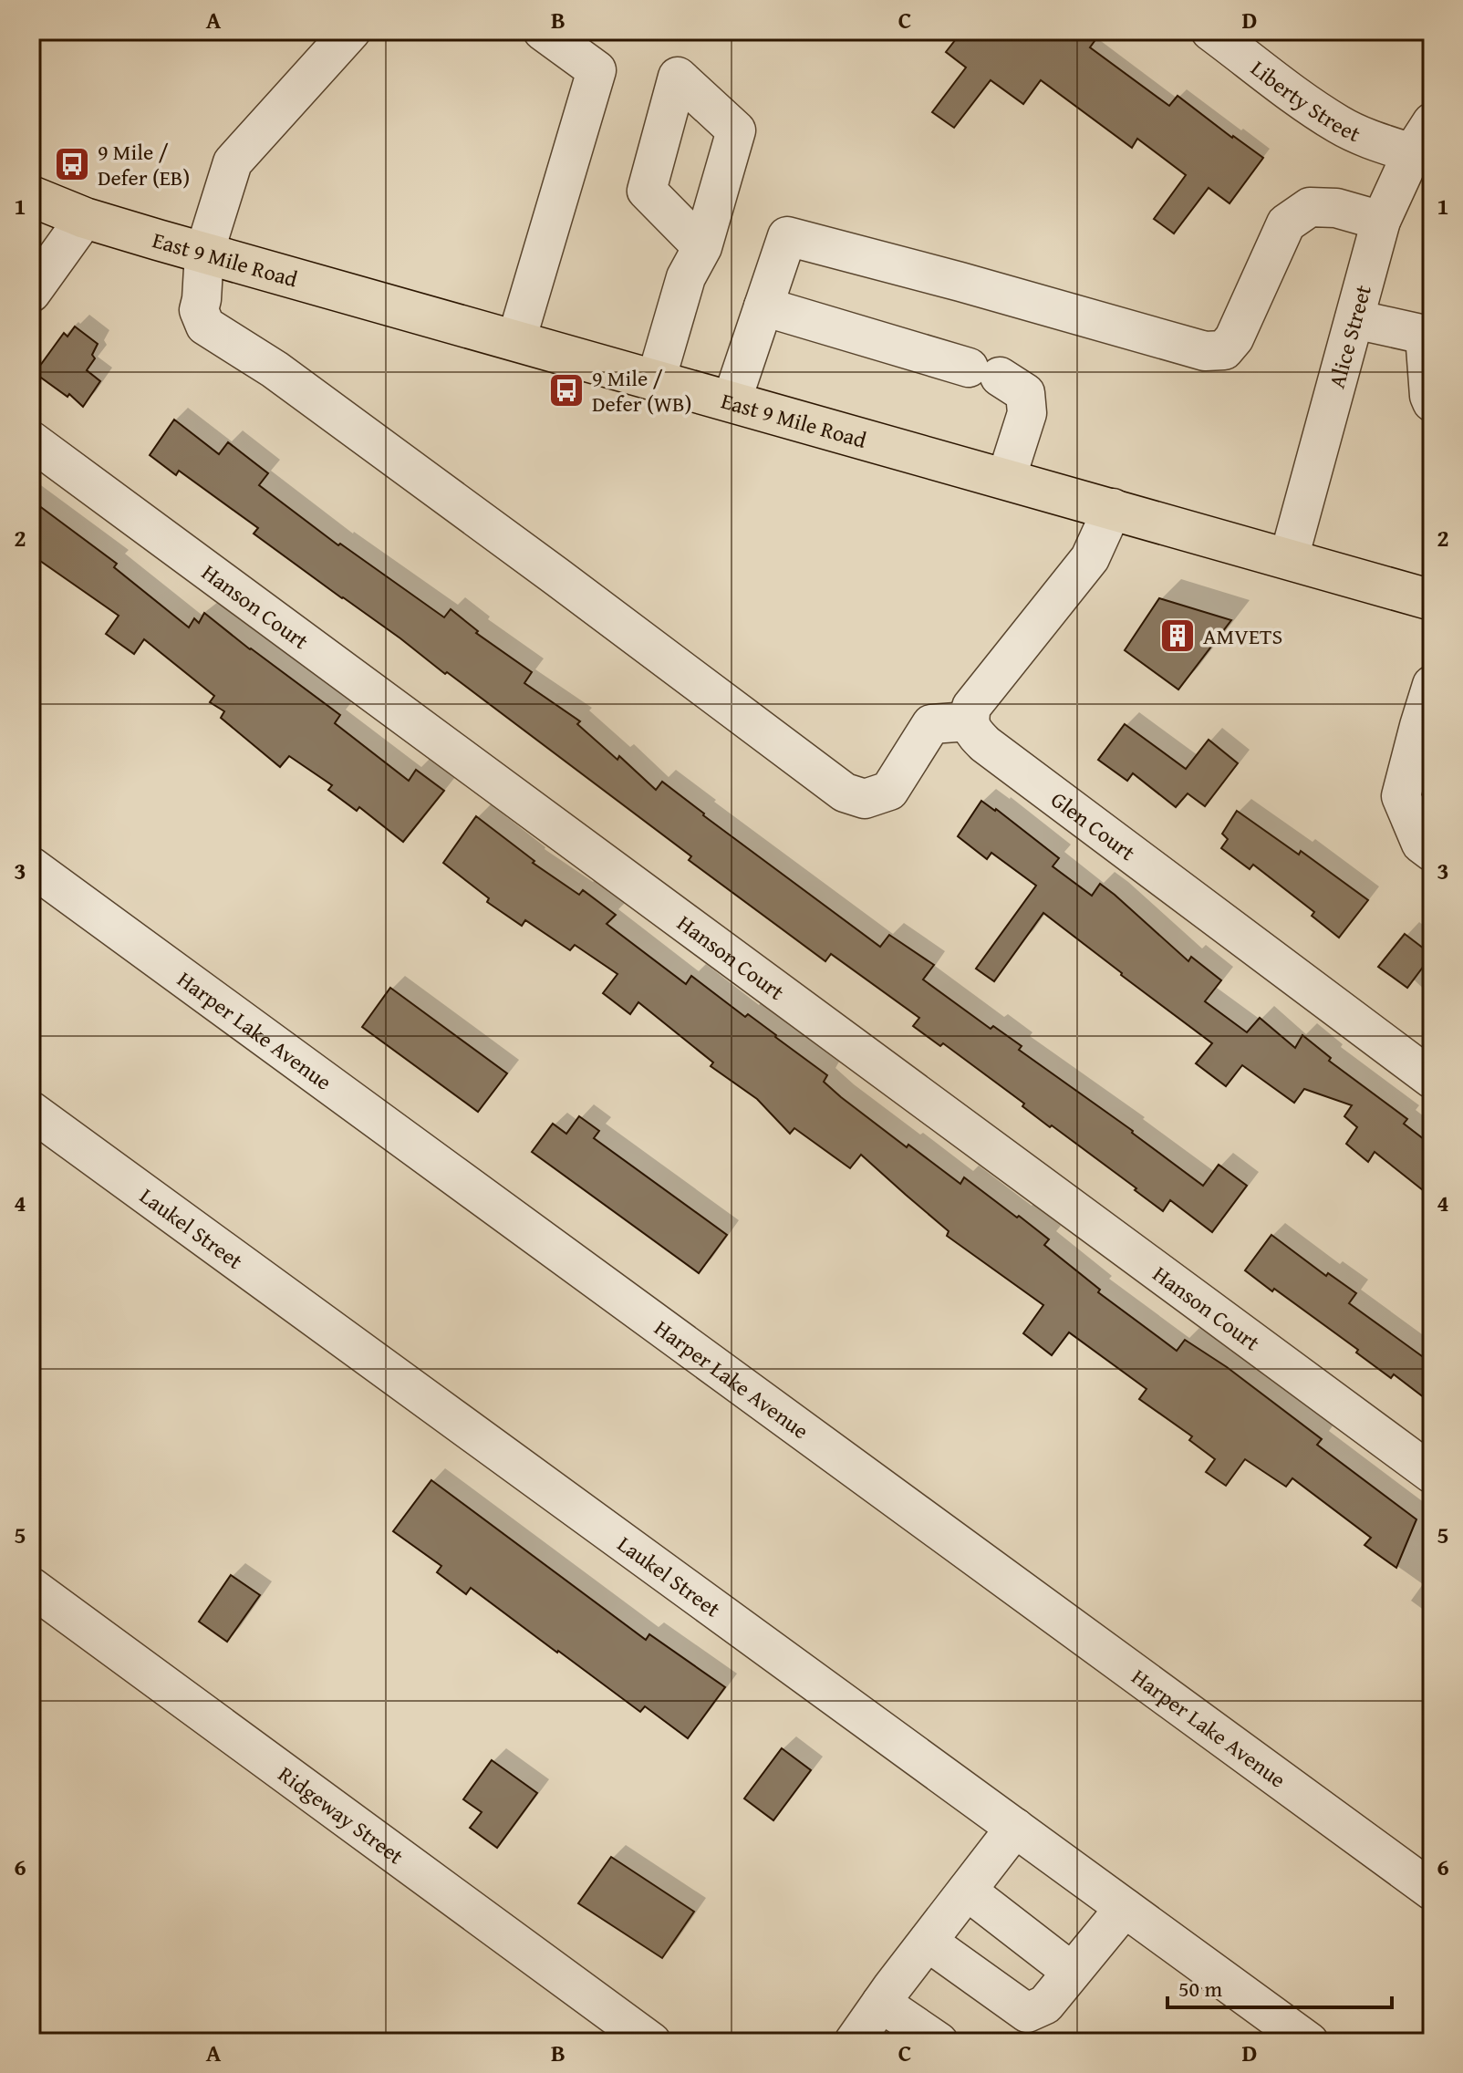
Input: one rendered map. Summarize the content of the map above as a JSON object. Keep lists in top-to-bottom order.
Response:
{
  "streets": {
    "main road": ["East 9 Mile Road"],
    "street": [
      "Liberty Street",
      "Alice Street",
      "Hanson Court",
      "Glen Court",
      "Harper Lake Avenue",
      "Laukel Street",
      "Ridgeway Street"
    ]
  },
  "crossings": [
    ["Liberty Street", "Alice Street"],
    ["East 9 Mile Road", "Alice Street"]
  ],
  "places": {
    "bus stop": ["9 Mile / Defer (EB)", "9 Mile / Defer (WB)"],
    "building": ["AMVETS"]
  },
  "scale_bar": "50 m",
  "grid": {
    "columns": [
      "A",
      "B",
      "C",
      "D"
    ],
    "rows": [
      "1",
      "2",
      "3",
      "4",
      "5",
      "6"
    ]
  }
}
